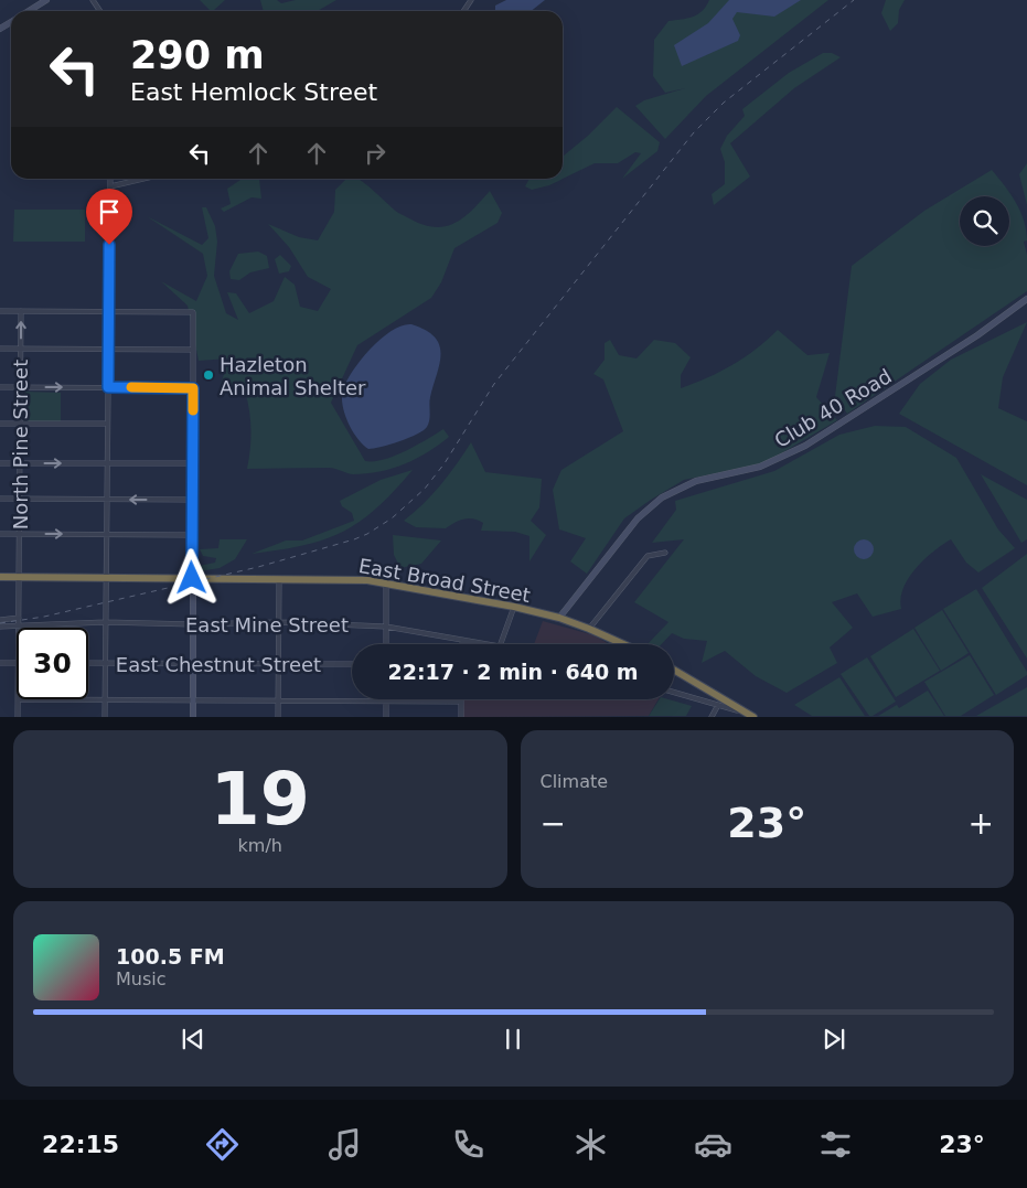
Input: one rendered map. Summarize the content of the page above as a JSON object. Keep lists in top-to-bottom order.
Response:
{
  "streets": {
    "highway": ["East Broad Street"],
    "street": [
      "Club 40 Road",
      "North Pine Street",
      "East Mine Street",
      "East Chestnut Street"
    ]
  },
  "crossings": [
    ["Club 40 Road", "East Broad Street"],
    ["North Pine Street", "East Broad Street"],
    ["North Pine Street", "East Mine Street"],
    ["East Broad Street", "East Mine Street"]
  ],
  "places": ["Hazleton Animal Shelter"],
  "page": {
    "turn": ["290 m", "East Hemlock Street"],
    "limit": "30",
    "trip": "22:17 · 2 min · 640 m",
    "tile": [
      ["19", "km/h"],
      "Climate"
    ],
    "heat": ["−", "23°", "+"],
    "song": ["100.5 FM", "Music"],
    "tabs": ["22:15", "23°"]
  }
}
